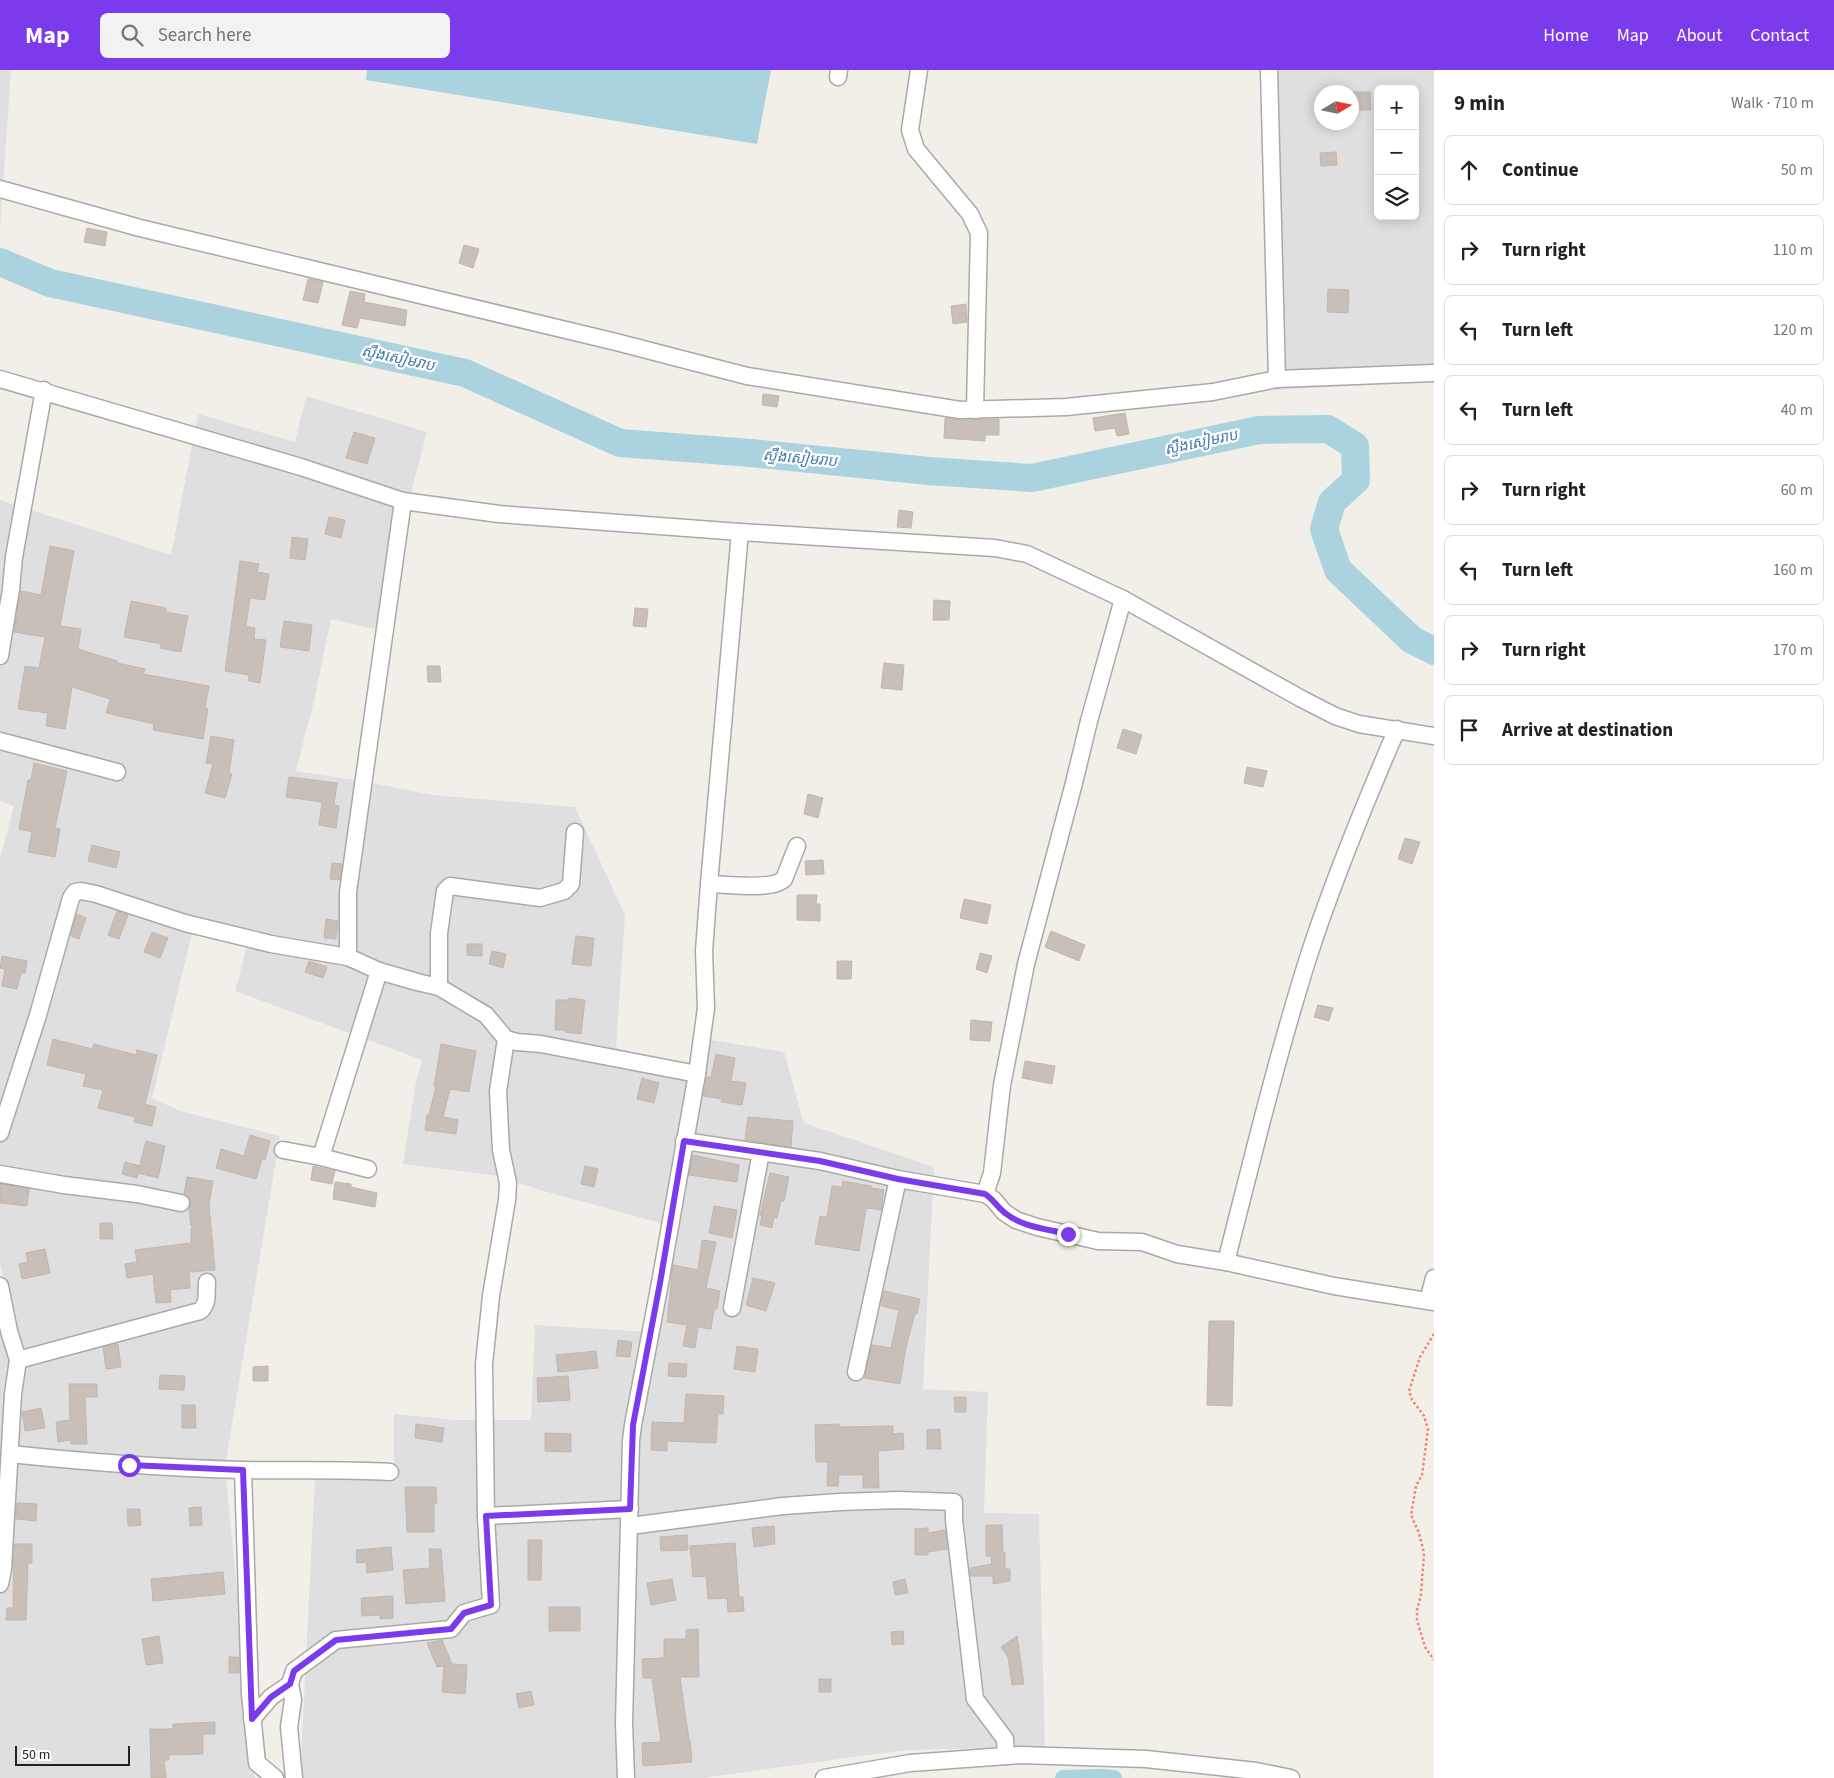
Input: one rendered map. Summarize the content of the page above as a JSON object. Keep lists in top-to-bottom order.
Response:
{
  "water": ["ស្ទឹងសៀមរាប"],
  "scale_bar": "50 m",
  "north": "right",
  "page": {
    "header": "Map",
    "search": "Search here",
    "nav": [
      "Home",
      "Map",
      "About",
      "Contact"
    ],
    "heading": ["9 min", "Walk · 710 m"],
    "map_buttons": ["+", "−"],
    "list": [
      ["Continue", "50 m"],
      ["Turn right", "110 m"],
      ["Turn left", "120 m"],
      ["Turn left", "40 m"],
      ["Turn right", "60 m"],
      ["Turn left", "160 m"],
      ["Turn right", "170 m"],
      "Arrive at destination"
    ],
    "scale": "50 m"
  }
}
